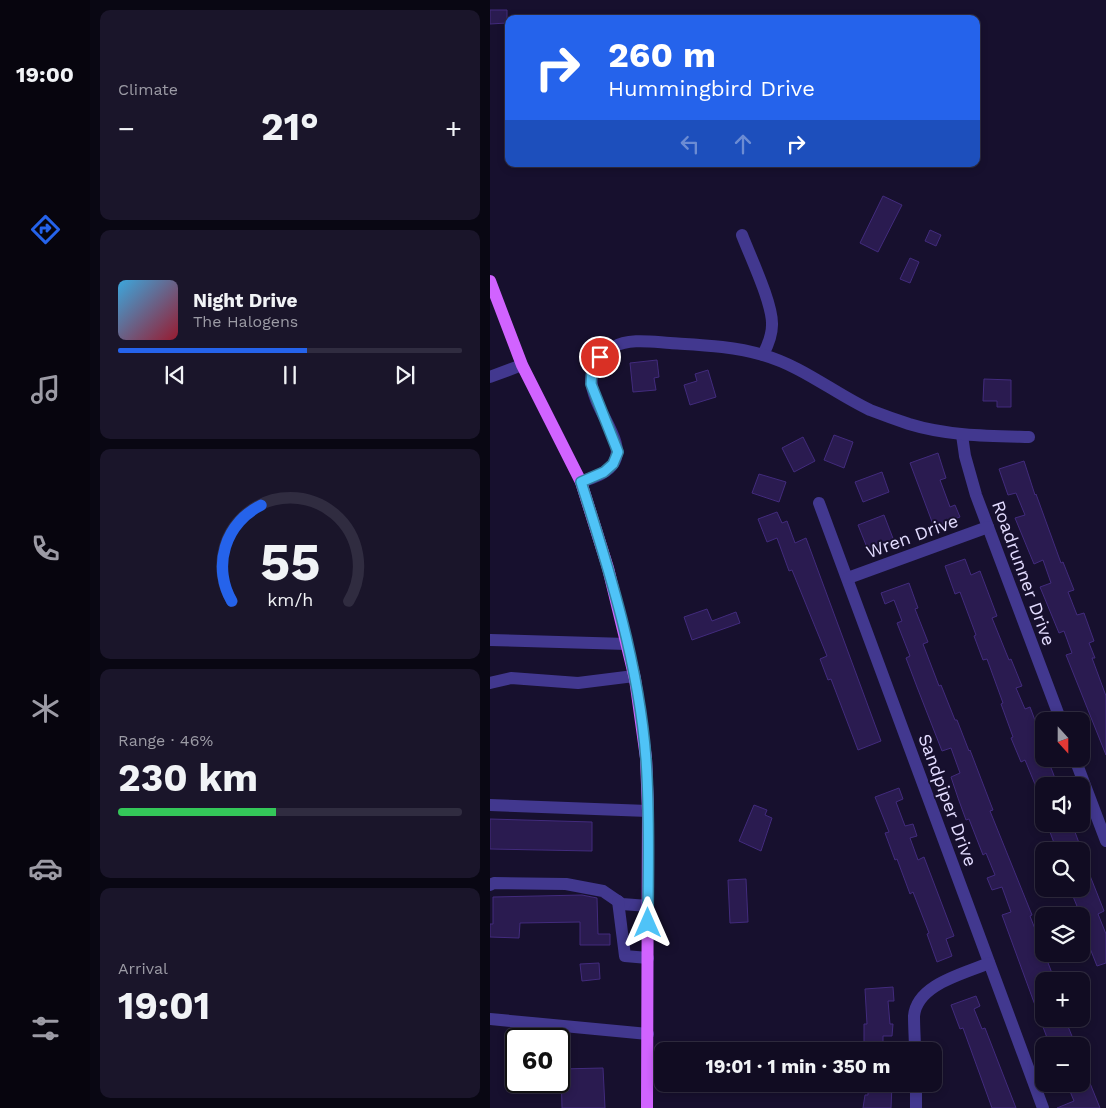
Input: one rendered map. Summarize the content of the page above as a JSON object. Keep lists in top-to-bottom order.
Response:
{
  "streets": {
    "street": ["Wren Drive", "Roadrunner Drive", "Sandpiper Drive"]
  },
  "crossings": [
    ["Wren Drive", "Roadrunner Drive"],
    ["Wren Drive", "Sandpiper Drive"]
  ],
  "north": "bottom",
  "page": {
    "tabs": "19:00",
    "tile": [
      "Climate",
      ["Range · 46%", "230 km"],
      ["Arrival", "19:01"]
    ],
    "turn": ["260 m", "Hummingbird Drive"],
    "heat": ["−", "21°", "+"],
    "song": ["Night Drive", "The Halogens"],
    "map_buttons": ["+", "−"],
    "limit": "60",
    "trip": "19:01 · 1 min · 350 m",
    "gauge": ["55", "km/h"]
  }
}
